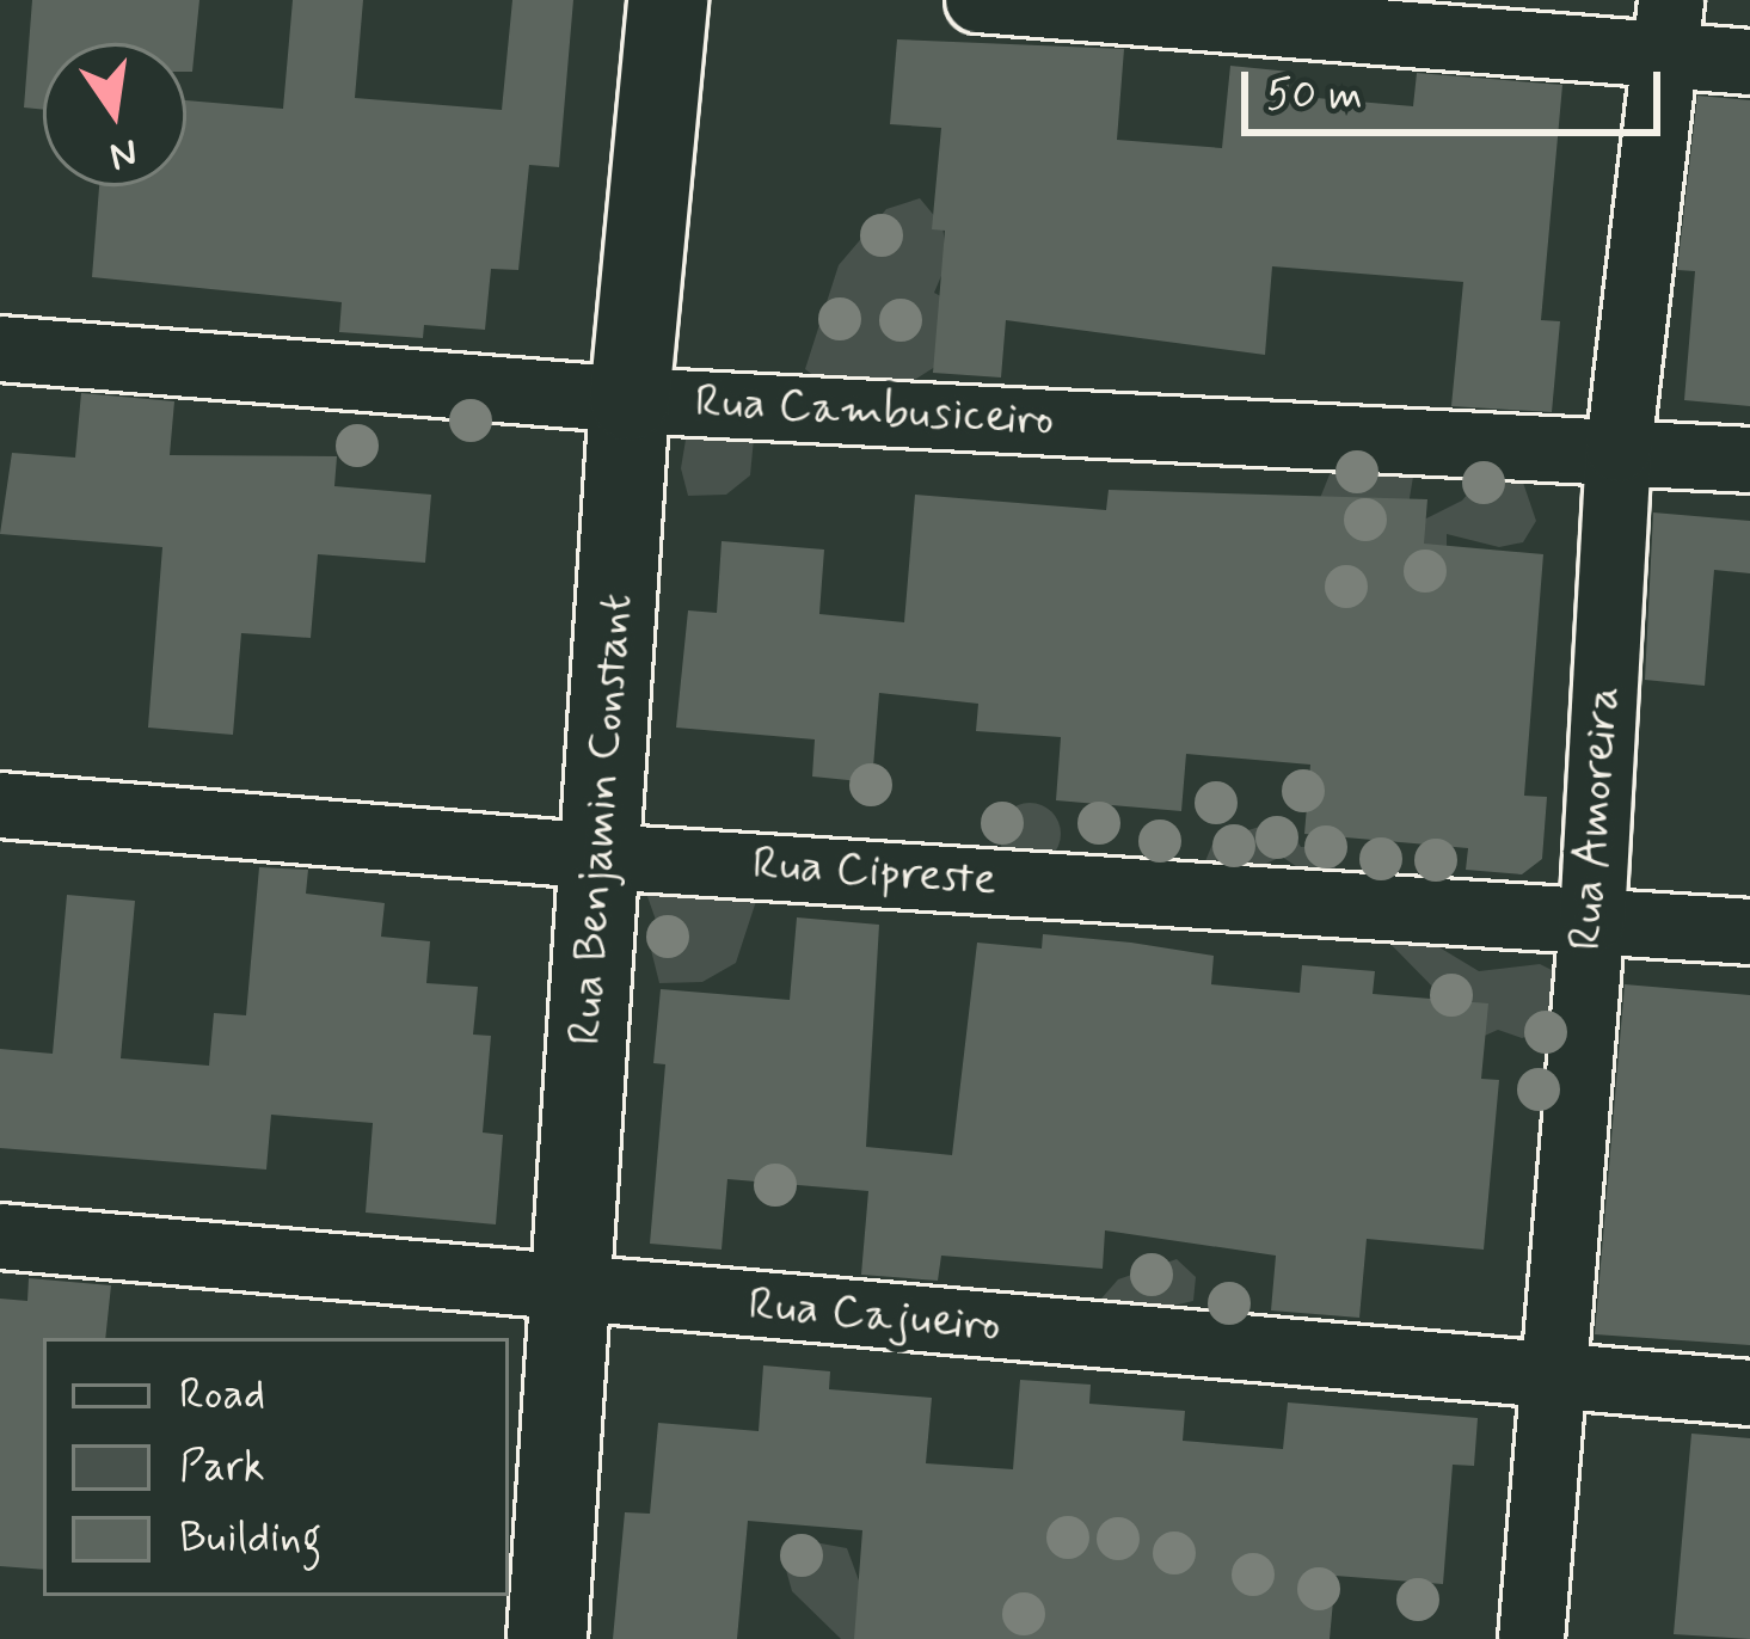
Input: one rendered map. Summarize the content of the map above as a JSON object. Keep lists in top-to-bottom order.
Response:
{
  "streets": {
    "street": [
      "Rua Cambusiceiro",
      "Rua Amoreira",
      "Rua Benjamin Constant",
      "Rua Cipreste",
      "Rua Cajueiro"
    ]
  },
  "crossings": [
    ["Rua Cambusiceiro", "Rua Amoreira"],
    ["Rua Cambusiceiro", "Rua Benjamin Constant"],
    ["Rua Amoreira", "Rua Cipreste"],
    ["Rua Amoreira", "Rua Cajueiro"],
    ["Rua Benjamin Constant", "Rua Cipreste"],
    ["Rua Benjamin Constant", "Rua Cajueiro"]
  ],
  "legend": ["Road", "Park", "Building"],
  "scale_bar": "50 m",
  "north": "bottom"
}
